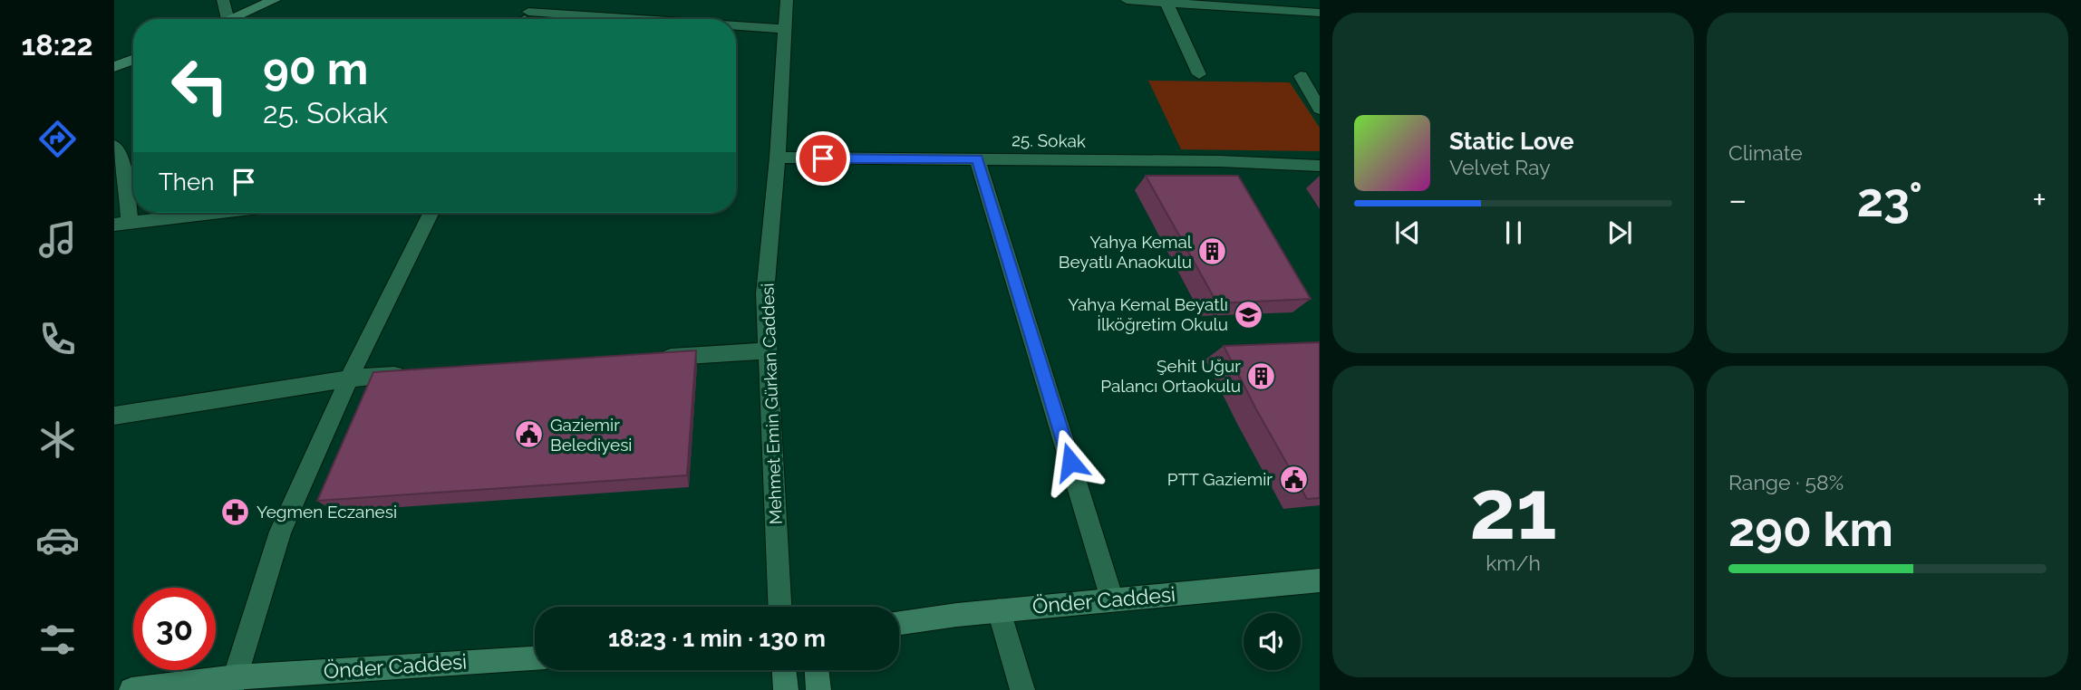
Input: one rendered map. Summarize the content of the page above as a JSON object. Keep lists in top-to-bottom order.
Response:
{
  "streets": {
    "street": ["25. Sokak", "Mehmet Emin Gürkan Caddesi", "Önder Caddesi"]
  },
  "crossings": [
    ["25. Sokak", "Mehmet Emin Gürkan Caddesi"]
  ],
  "places": {
    "building": ["Yahya Kemal Beyatlı Anaokulu", "Şehit Uğur Palancı Ortaokulu"],
    "school or university": ["Yahya Kemal Beyatlı İlköğretim Okulu"],
    "public building": ["Gaziemir Belediyesi", "PTT Gaziemir"],
    "pharmacy": ["Yegmen Eczanesi"]
  },
  "page": {
    "tabs": "18:22",
    "tile": [
      "Climate",
      ["21", "km/h"],
      ["Range · 58%", "290 km"]
    ],
    "turn": ["90 m", "25. Sokak"],
    "song": ["Static Love", "Velvet Ray"],
    "then": "Then",
    "heat": ["−", "23°", "+"],
    "limit": "30",
    "trip": "18:23 · 1 min · 130 m"
  }
}
